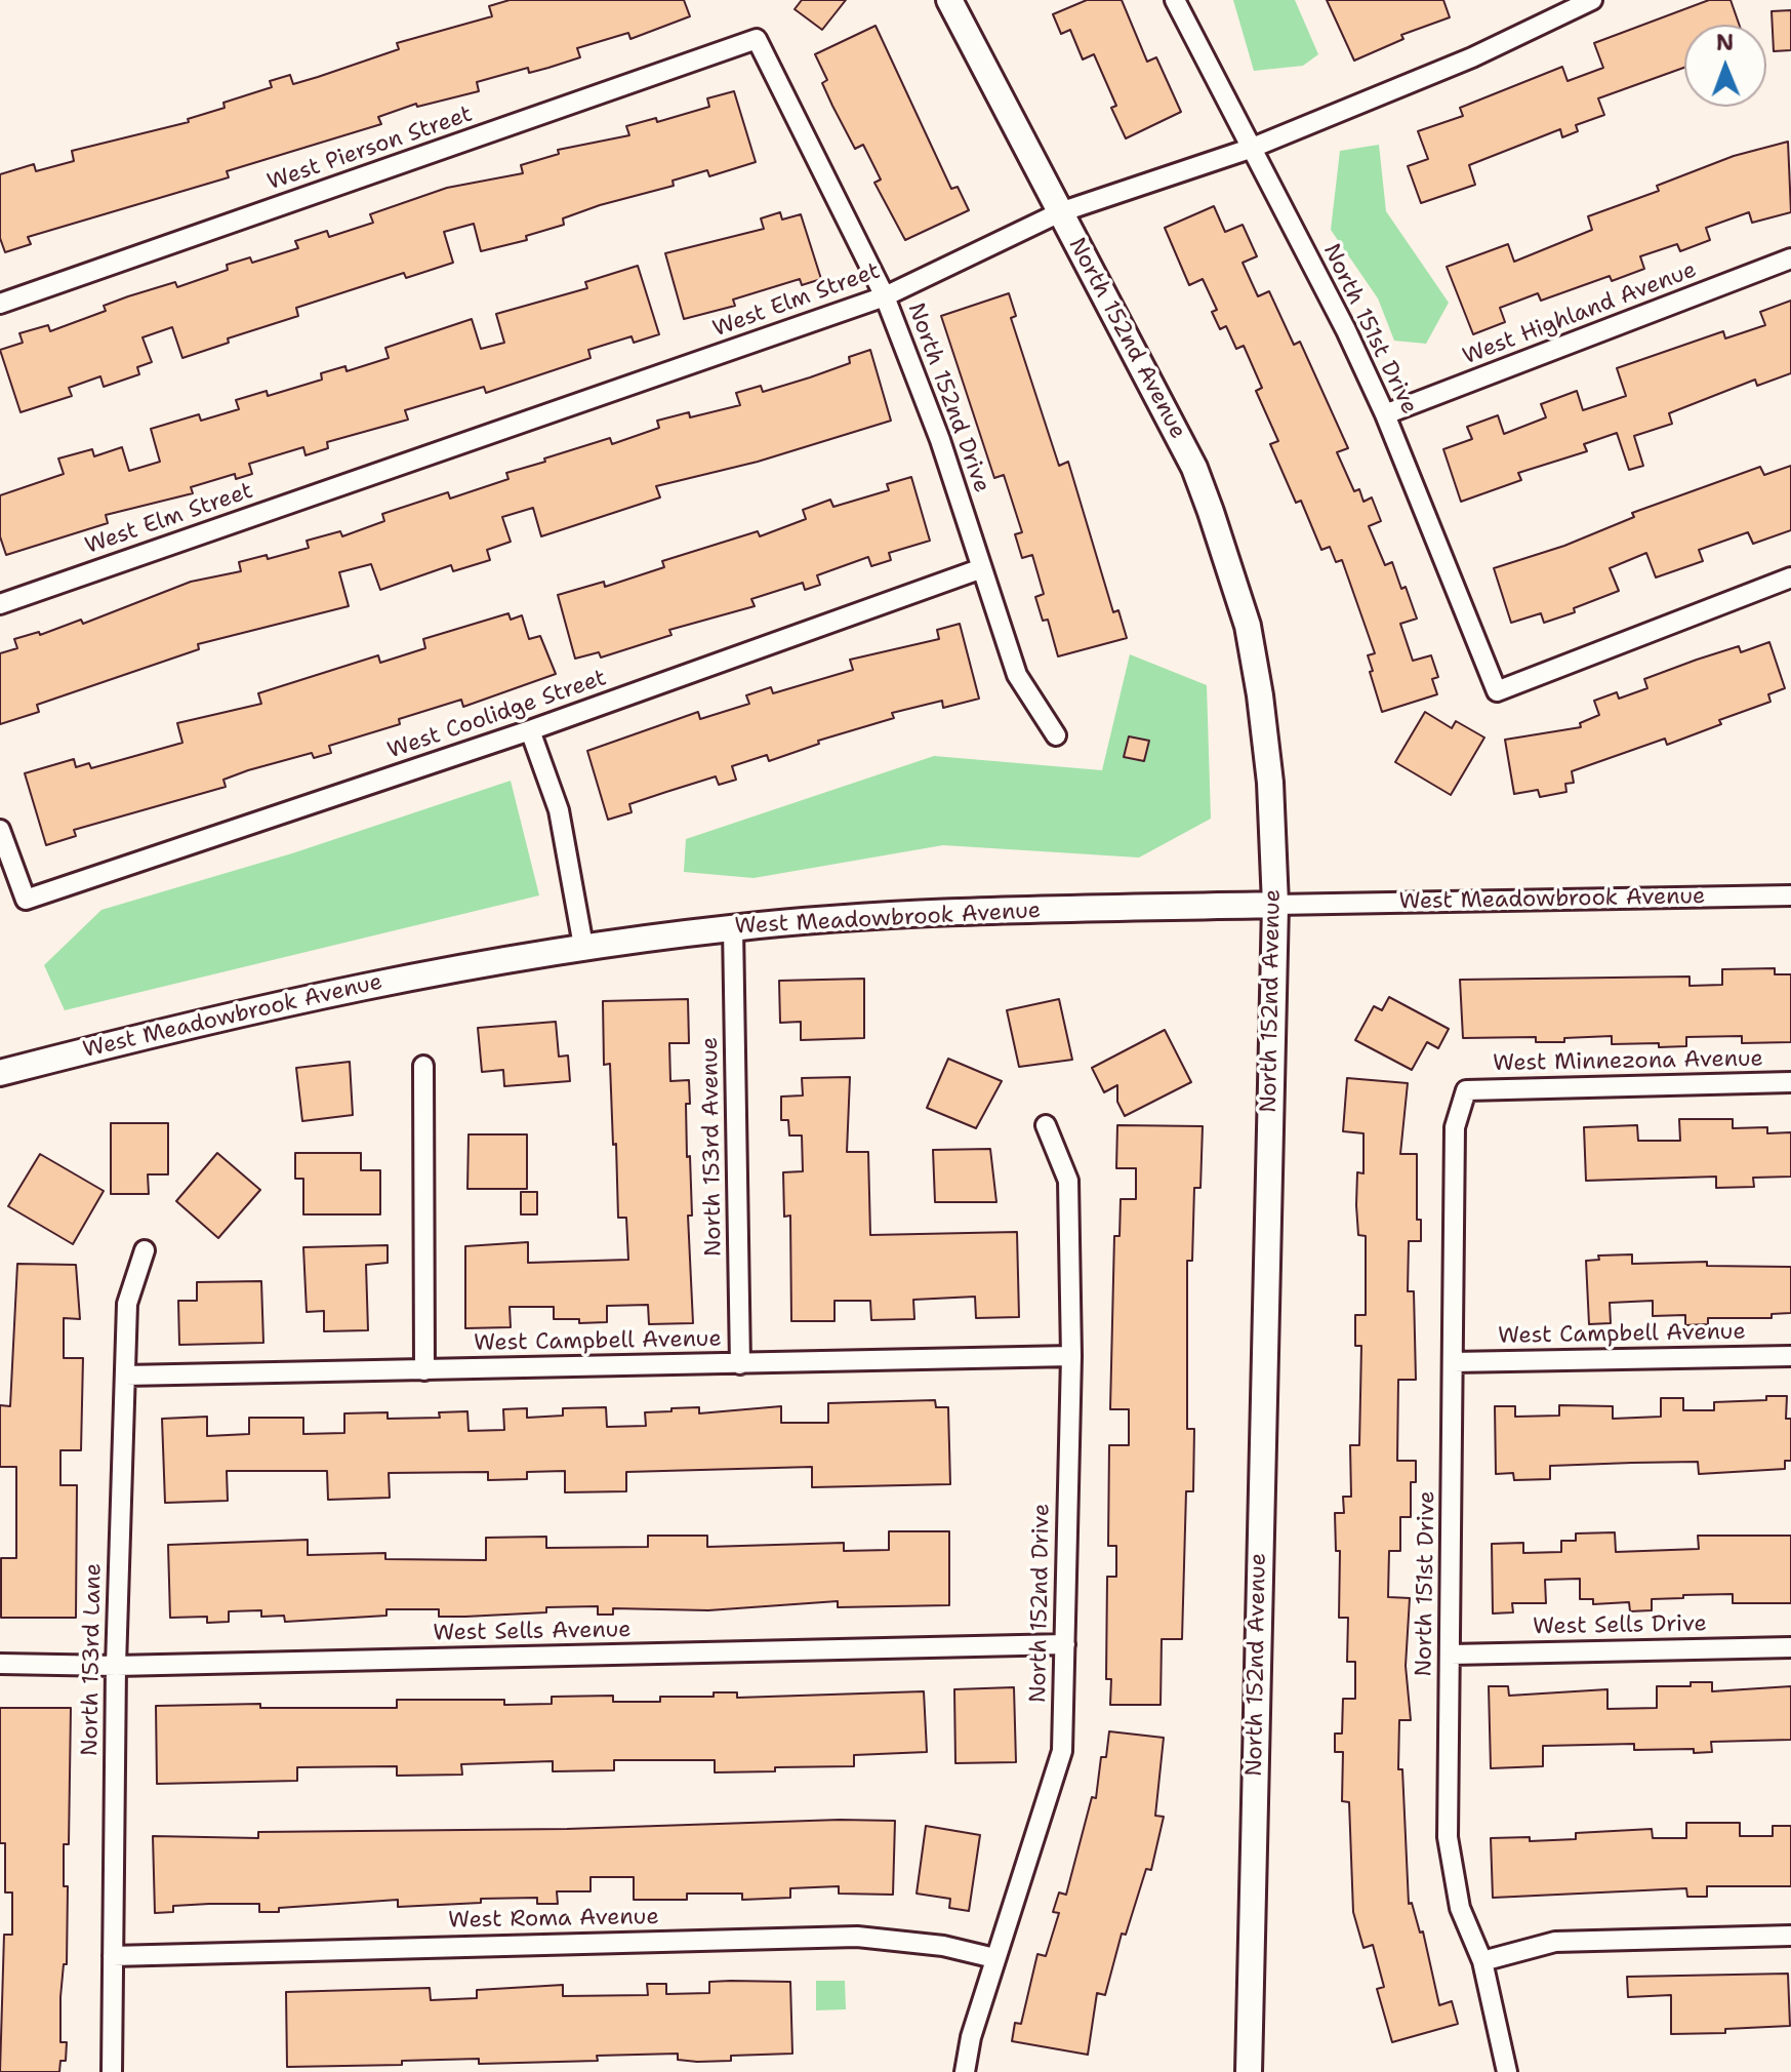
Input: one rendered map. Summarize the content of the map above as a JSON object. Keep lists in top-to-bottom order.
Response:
{
  "streets": {
    "street": [
      "West Pierson Street",
      "West Elm Street",
      "West Highland Avenue",
      "North 151st Drive",
      "North 152nd Avenue",
      "North 152nd Drive",
      "West Coolidge Street",
      "West Meadowbrook Avenue",
      "West Minnezona Avenue",
      "North 153rd Avenue",
      "West Campbell Avenue",
      "West Sells Drive",
      "West Sells Avenue",
      "North 153rd Lane",
      "West Roma Avenue"
    ]
  },
  "crossings": [
    ["West Pierson Street", "North 152nd Drive"],
    ["West Elm Street", "North 151st Drive"],
    ["West Elm Street", "North 152nd Avenue"],
    ["West Elm Street", "North 152nd Drive"],
    ["West Highland Avenue", "North 151st Drive"],
    ["North 151st Drive", "West Minnezona Avenue"],
    ["North 151st Drive", "West Campbell Avenue"],
    ["North 151st Drive", "West Sells Drive"],
    ["North 152nd Avenue", "West Meadowbrook Avenue"],
    ["North 152nd Drive", "West Coolidge Street"],
    ["North 152nd Drive", "West Campbell Avenue"],
    ["North 152nd Drive", "West Sells Avenue"],
    ["North 152nd Drive", "West Roma Avenue"],
    ["West Meadowbrook Avenue", "North 153rd Avenue"],
    ["North 153rd Avenue", "West Campbell Avenue"],
    ["West Campbell Avenue", "North 153rd Lane"],
    ["West Sells Avenue", "North 153rd Lane"],
    ["North 153rd Lane", "West Roma Avenue"]
  ],
  "north": "top"
}
